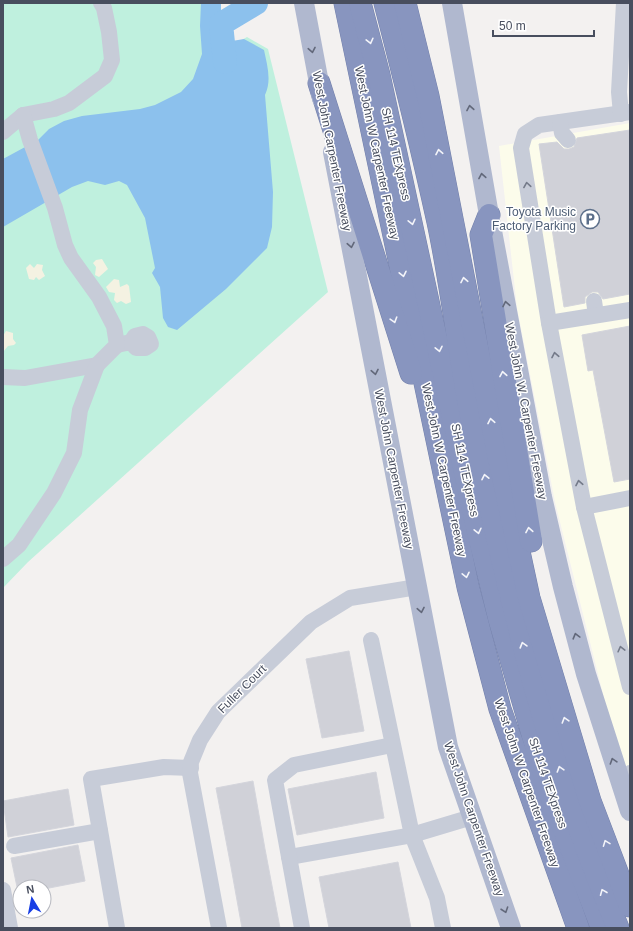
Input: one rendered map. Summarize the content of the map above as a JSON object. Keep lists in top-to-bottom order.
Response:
{
  "streets": {
    "highway": ["West John W Carpenter Freeway", "SH 114 TEXpress"],
    "main road": ["West John Carpenter Freeway", "West John W. Carpenter Freeway"],
    "lane": ["Fuller Court"]
  },
  "crossings": [
    ["West John Carpenter Freeway", "Fuller Court"]
  ],
  "one_way": ["West John Carpenter Freeway", "West John W. Carpenter Freeway"],
  "places": {
    "parking": ["Toyota Music Factory Parking"]
  },
  "scale_bar": "50 m",
  "north": "top"
}
